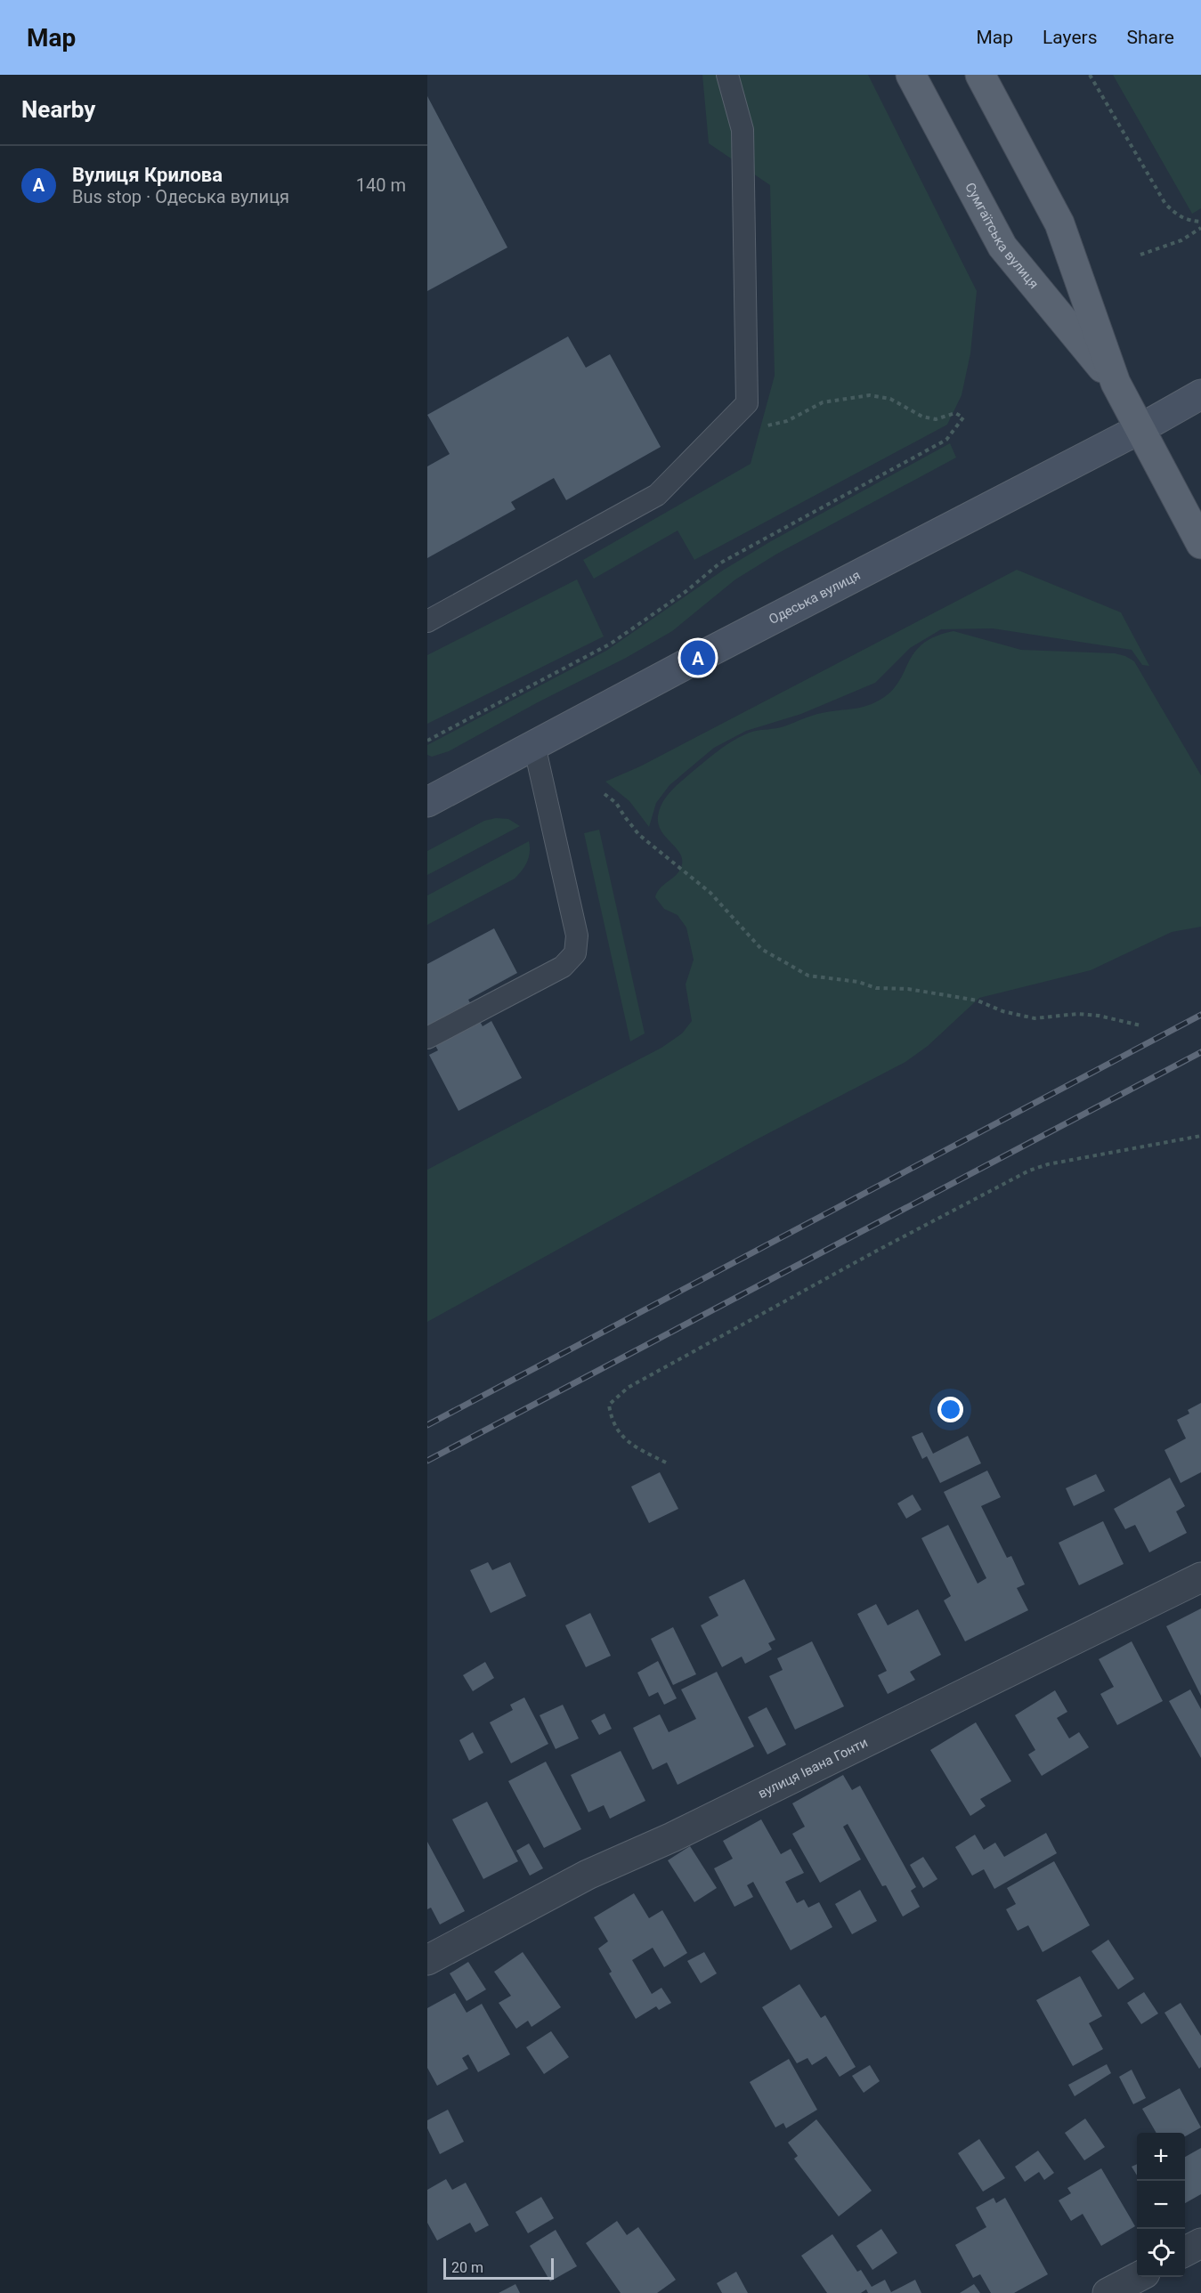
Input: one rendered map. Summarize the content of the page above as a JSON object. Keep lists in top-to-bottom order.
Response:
{
  "streets": {
    "main road": ["Сумгаїтська вулиця", "Одеська вулиця"],
    "street": ["вулиця Івана Гонти"]
  },
  "crossings": [
    ["Сумгаїтська вулиця", "Одеська вулиця"]
  ],
  "scale_bar": "20 m",
  "page": {
    "header": "Map",
    "nav": ["Map", "Layers", "Share"],
    "heading": "Nearby",
    "list": [
      {
        "mark": "A",
        "name": "Вулиця Крилова",
        "note": "Bus stop · Одеська вулиця",
        "value": "140 m"
      }
    ],
    "pins": "A",
    "map_buttons": ["+", "−"],
    "scale": "20 m"
  }
}
